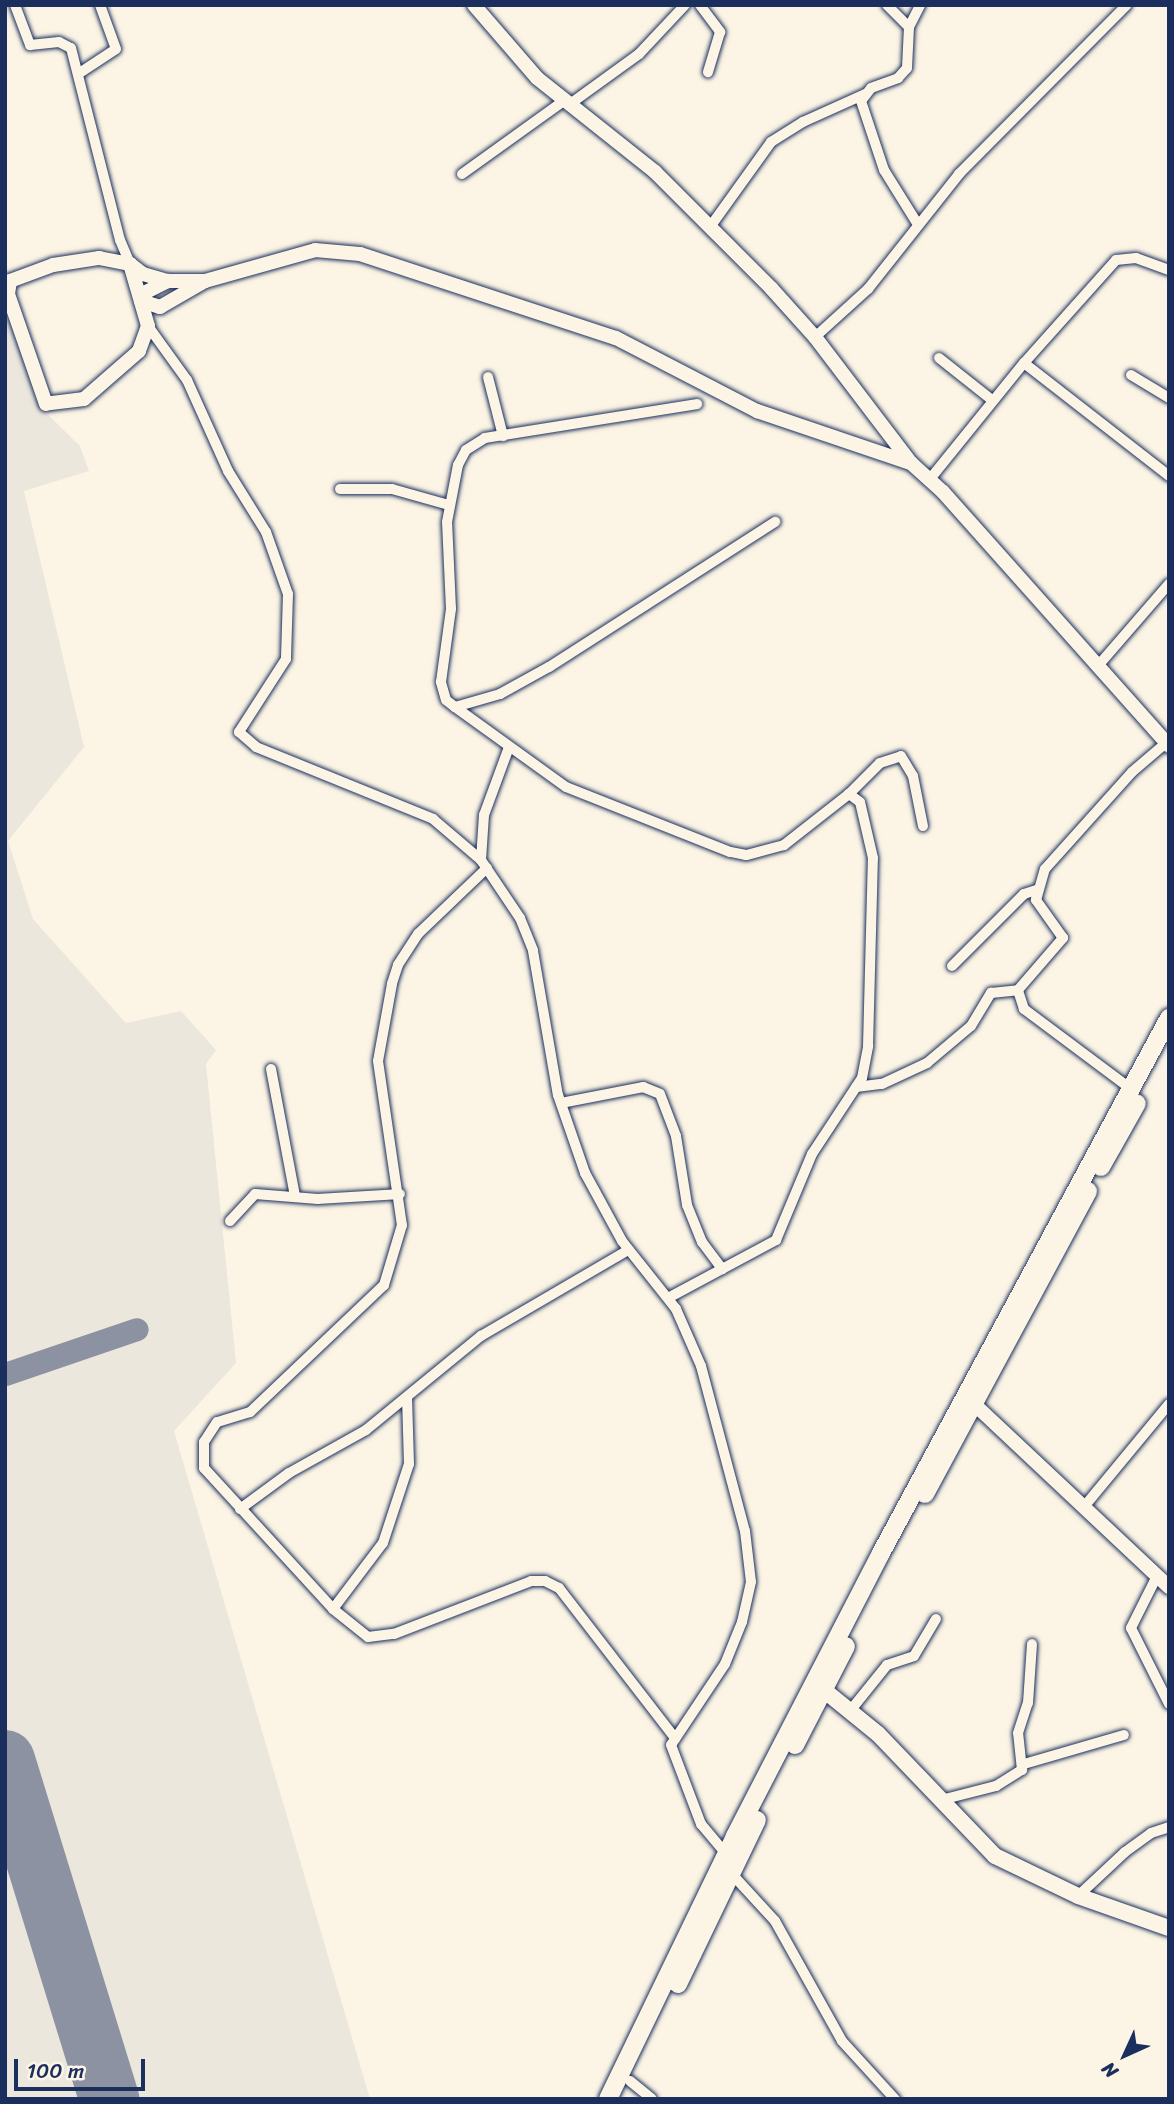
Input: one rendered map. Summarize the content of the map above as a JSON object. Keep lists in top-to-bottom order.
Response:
{
  "scale_bar": "100 m",
  "north": "bottom left"
}
